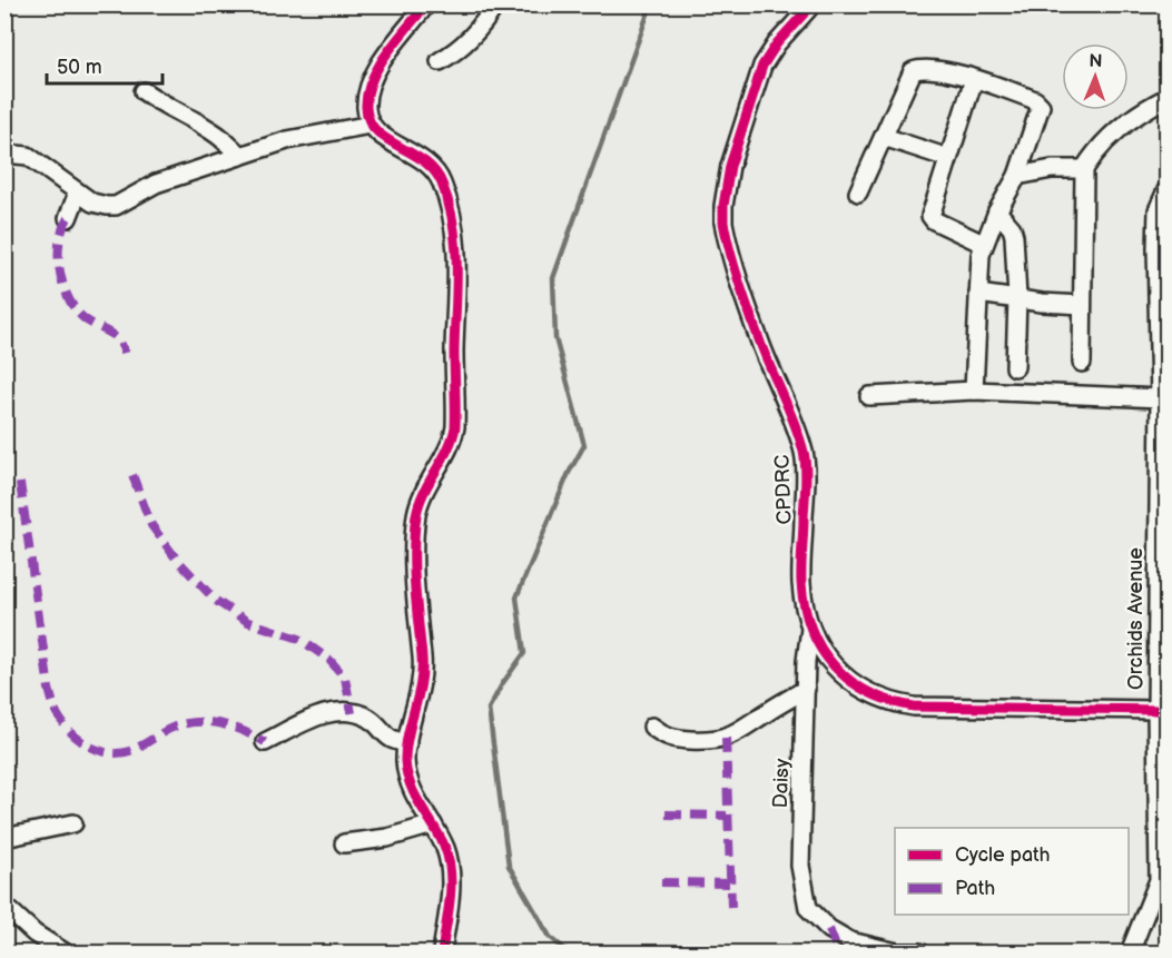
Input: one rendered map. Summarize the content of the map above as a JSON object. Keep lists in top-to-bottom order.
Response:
{
  "streets": {
    "street": ["CPDRC", "Orchids Avenue", "Daisy"]
  },
  "crossings": [
    ["CPDRC", "Orchids Avenue"],
    ["CPDRC", "Daisy"]
  ],
  "legend": ["Cycle path", "Path"],
  "scale_bar": "50 m",
  "north": "top"
}
